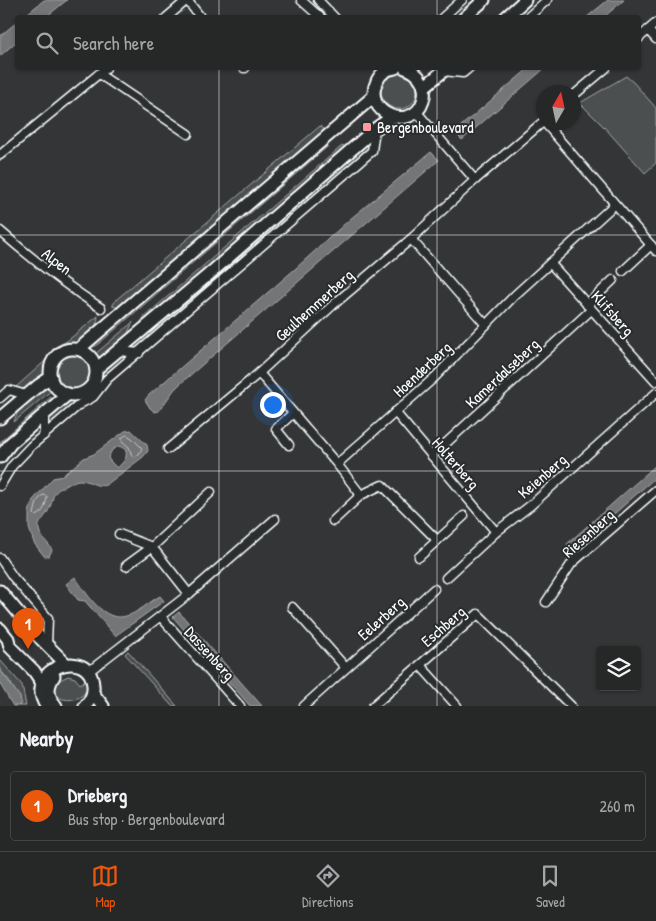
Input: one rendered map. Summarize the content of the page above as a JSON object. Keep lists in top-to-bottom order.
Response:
{
  "streets": {
    "street": [
      "Alpen",
      "Geulhemmerberg",
      "Klifsberg",
      "Hoenderberg",
      "Kamerdalseberg",
      "Holterberg",
      "Keienberg",
      "Riesenberg",
      "Eelerberg",
      "Eschberg",
      "Dassenberg"
    ]
  },
  "crossings": [
    ["Klifsberg", "Hoenderberg"],
    ["Klifsberg", "Kamerdalseberg"],
    ["Hoenderberg", "Holterberg"],
    ["Kamerdalseberg", "Holterberg"],
    ["Holterberg", "Keienberg"]
  ],
  "places": {
    "transit": ["Bergenboulevard"]
  },
  "north": "top",
  "page": {
    "search": "Search here",
    "pins": "1",
    "heading": "Nearby",
    "list": [
      {
        "mark": "1",
        "name": "Drieberg",
        "note": "Bus stop · Bergenboulevard",
        "value": "260 m"
      }
    ],
    "nav": ["Map", "Directions", "Saved"]
  }
}
